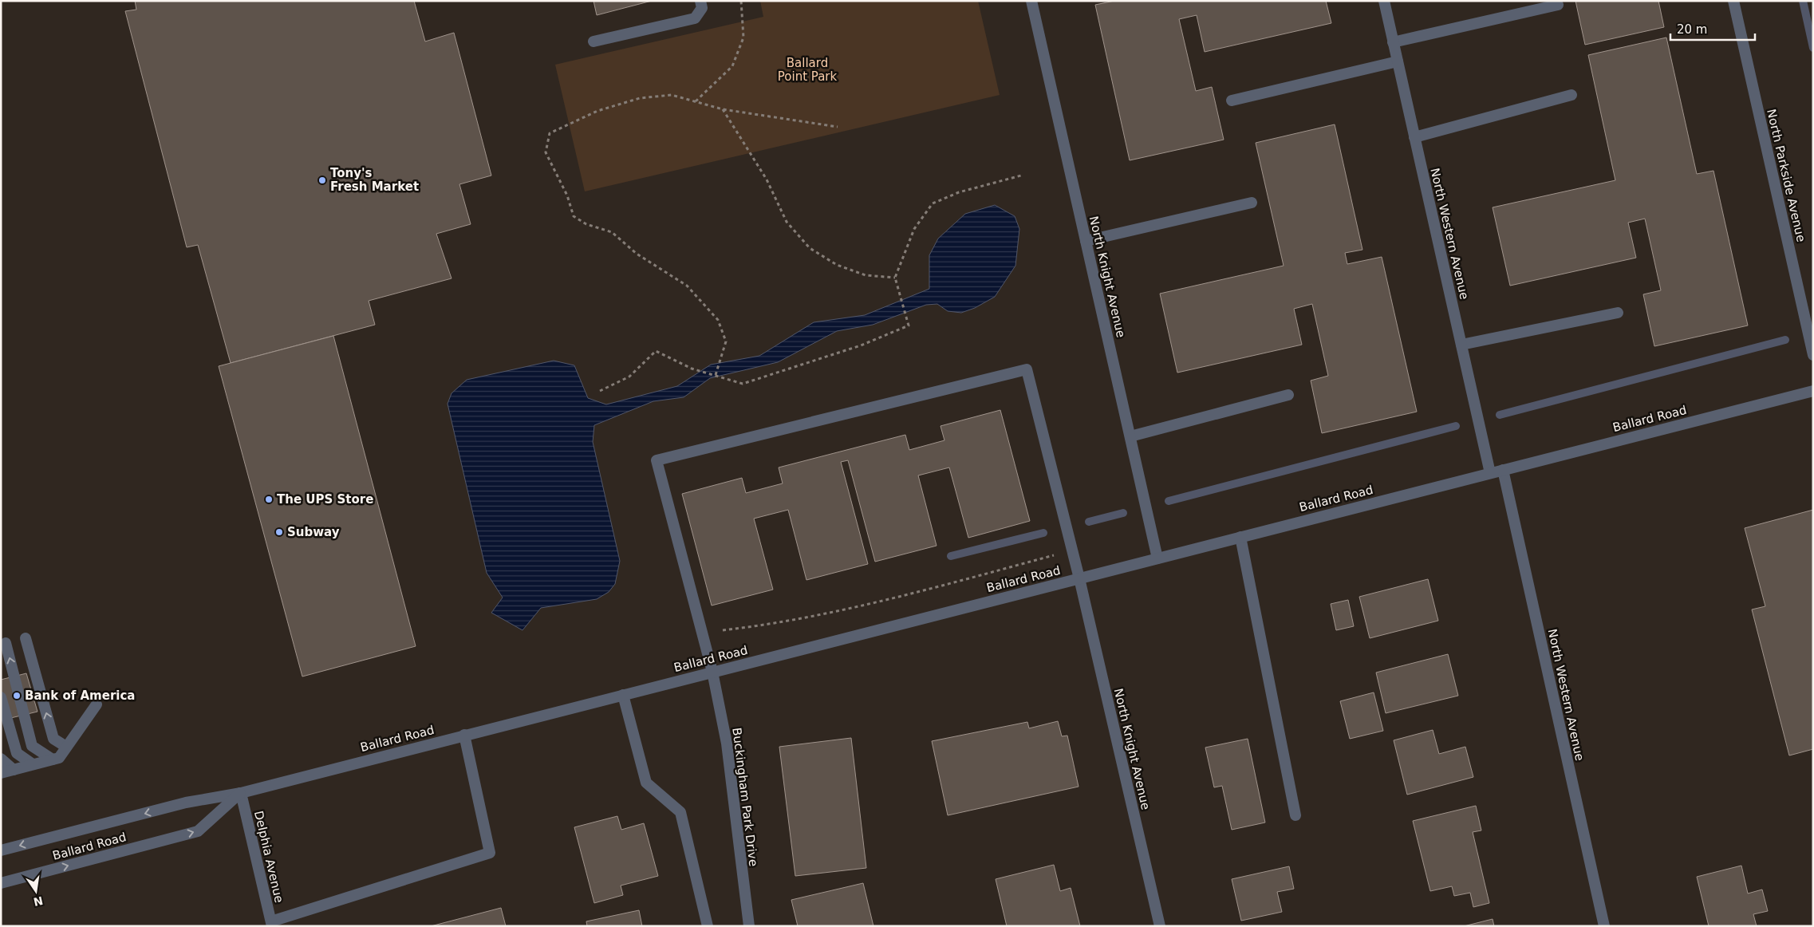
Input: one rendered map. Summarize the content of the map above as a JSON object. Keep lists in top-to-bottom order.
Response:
{
  "streets": {
    "street": [
      "North Parkside Avenue",
      "North Western Avenue",
      "North Knight Avenue",
      "Ballard Road",
      "Buckingham Park Drive",
      "Delphia Avenue"
    ]
  },
  "crossings": [
    ["North Western Avenue", "Ballard Road"],
    ["North Knight Avenue", "Ballard Road"],
    ["North Knight Avenue", "Buckingham Park Drive"],
    ["Ballard Road", "Buckingham Park Drive"],
    ["Ballard Road", "Delphia Avenue"]
  ],
  "parks": ["Ballard Point Park"],
  "places": [
    "Tony's Fresh Market",
    "The UPS Store",
    "Subway",
    "Bank of America"
  ],
  "scale_bar": "20 m",
  "north": "bottom"
}
